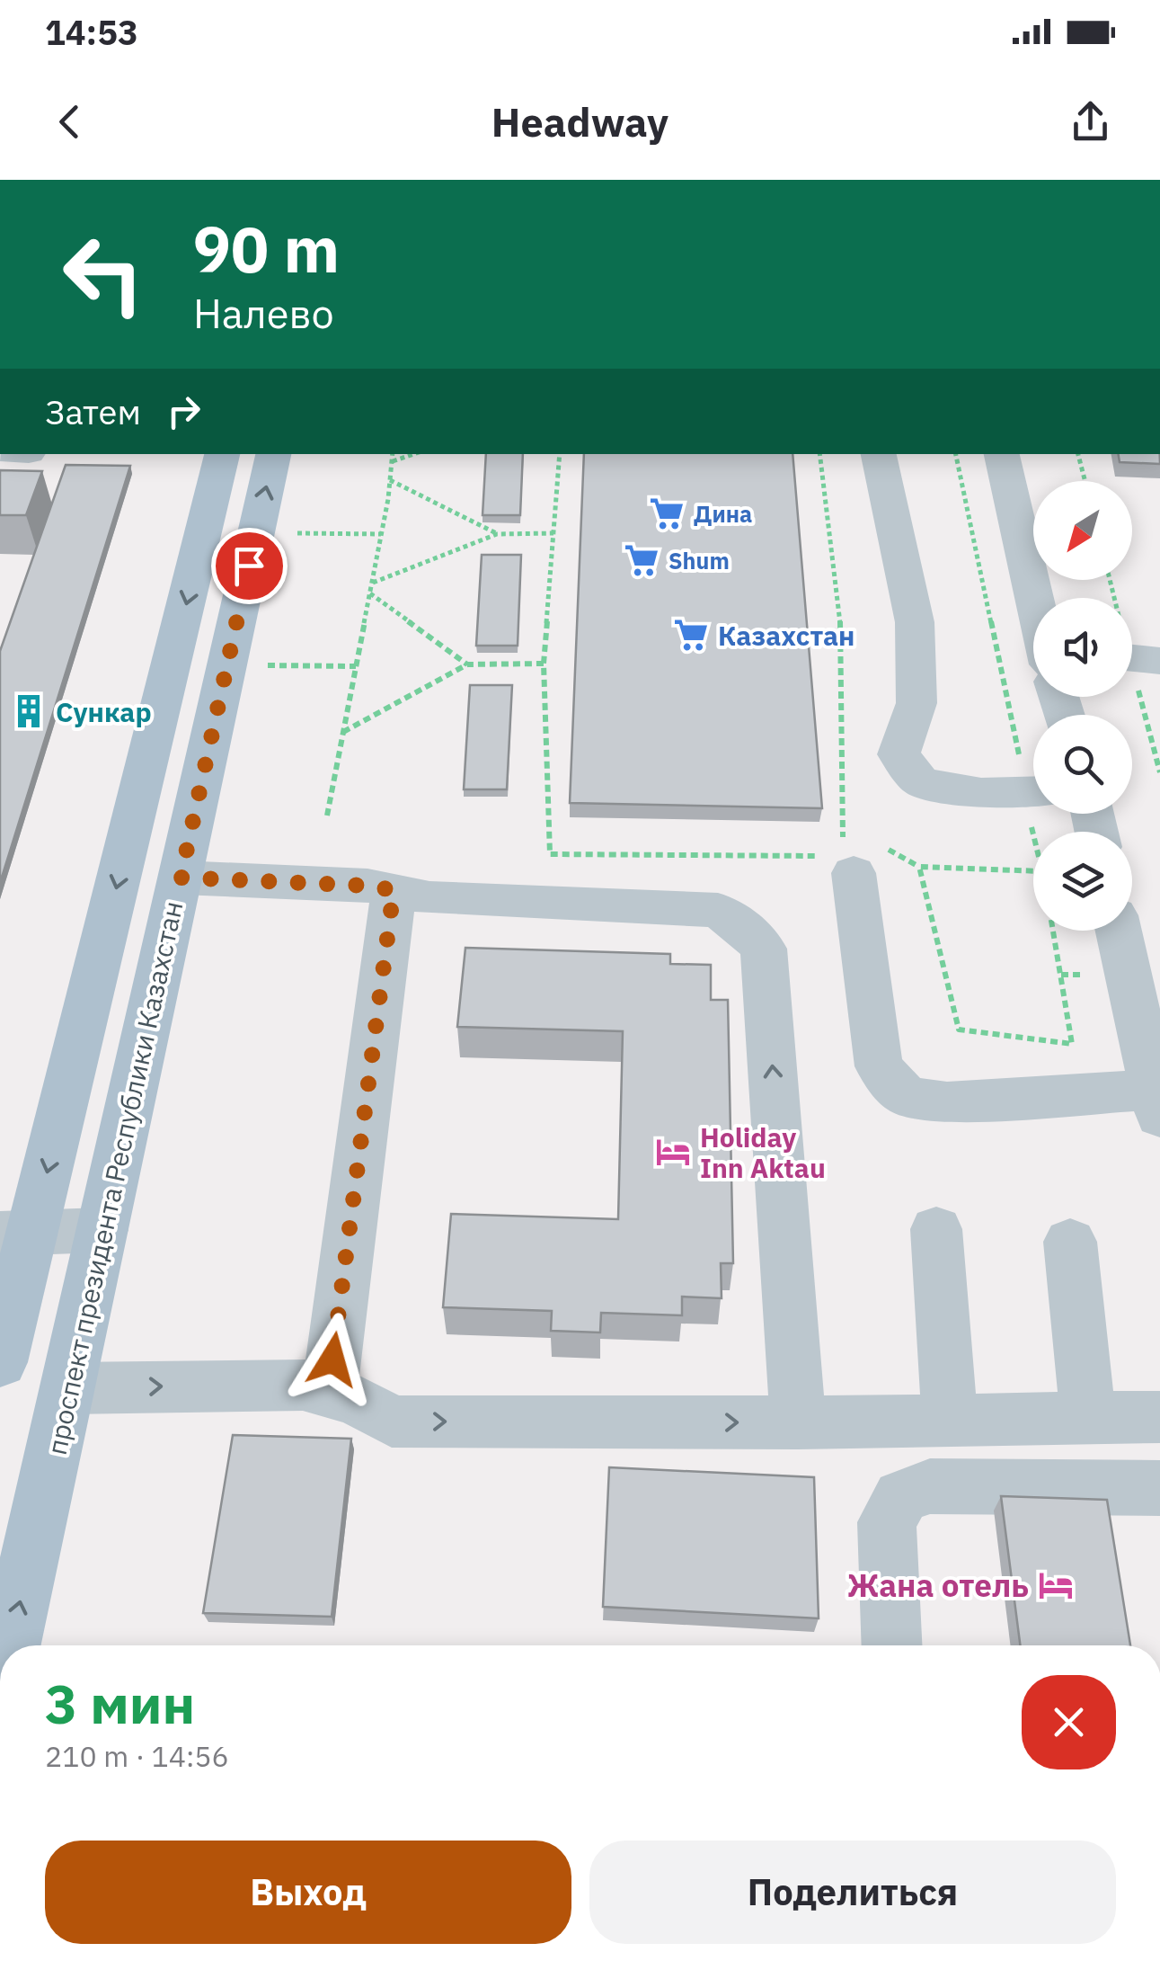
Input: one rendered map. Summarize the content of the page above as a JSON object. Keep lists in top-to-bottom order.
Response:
{
  "streets": {
    "main road": ["проспект президента Республики Казахстан"]
  },
  "places": {
    "supermarket": ["Дина", "Shum", "Казахстан"],
    "building": ["Сункар"],
    "hotel": ["Holiday Inn Aktau", "Жана отель"]
  },
  "north": "bottom left",
  "page": {
    "status": "14:53",
    "header": "Headway",
    "turn": ["90 m", "Налево"],
    "then": "Затем",
    "heading": ["3 мин", "210 m · 14:56"],
    "buttons": ["Выход", "Поделиться"]
  }
}
